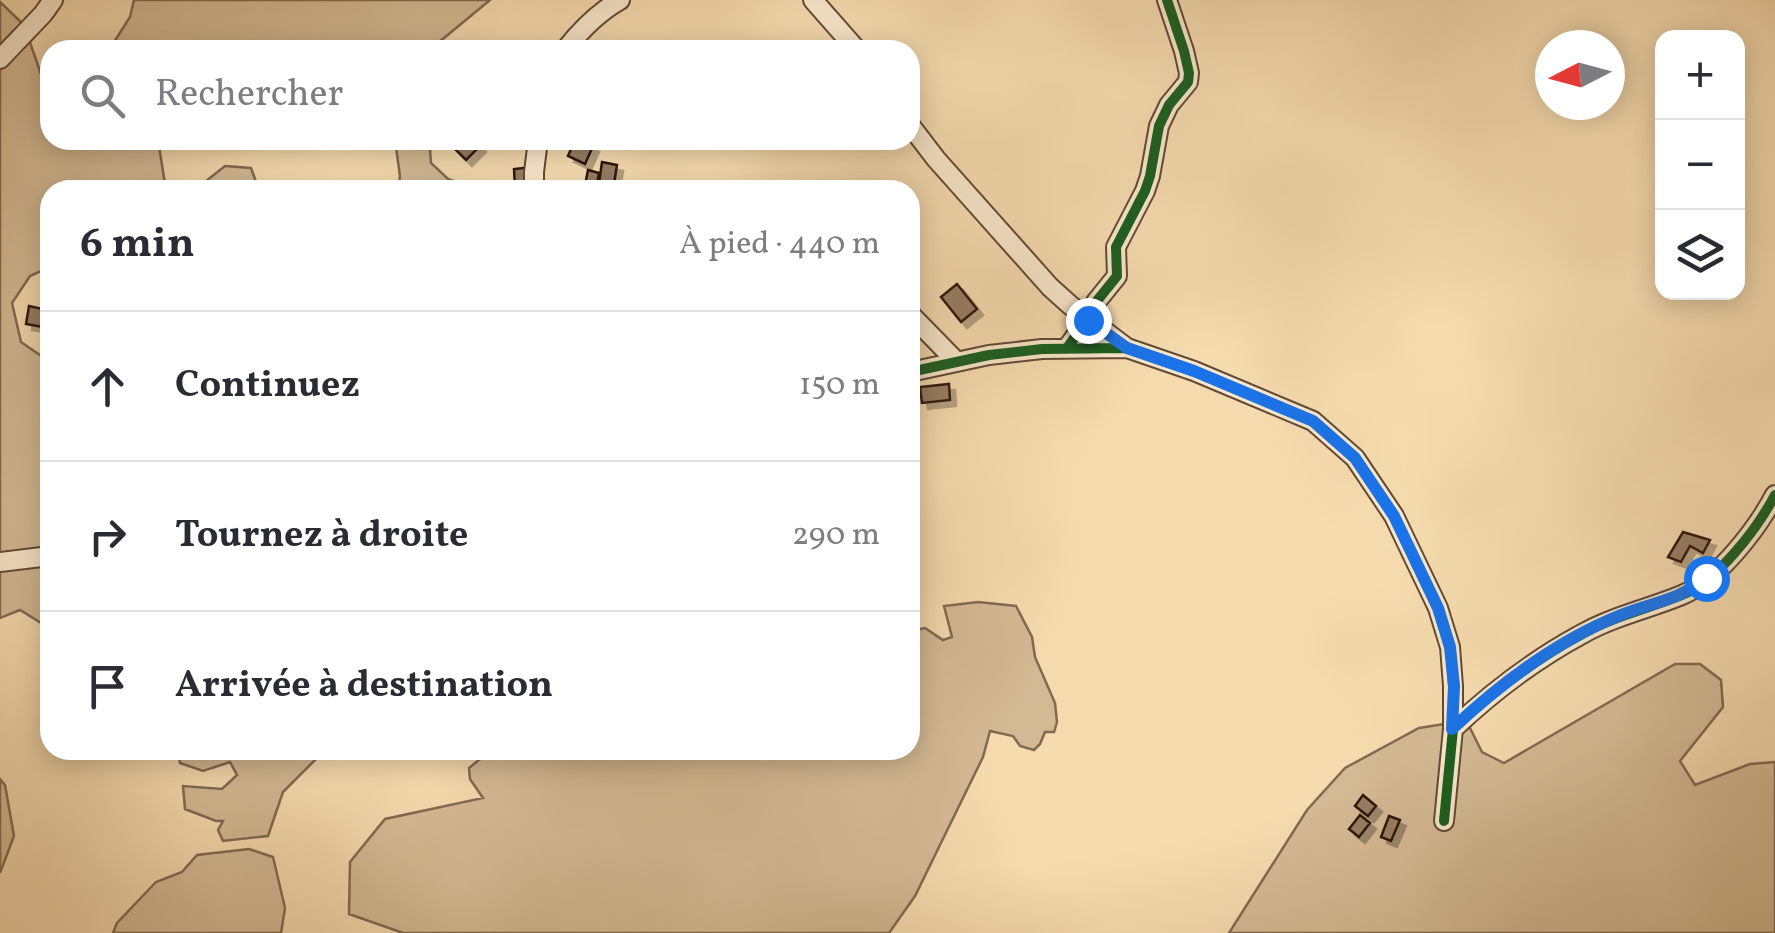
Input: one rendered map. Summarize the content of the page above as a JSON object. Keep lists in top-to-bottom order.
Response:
{
  "north": "left",
  "page": {
    "map_buttons": ["+", "−"],
    "search": "Rechercher",
    "heading": ["6 min", "À pied · 440 m"],
    "list": [
      ["Continuez", "150 m"],
      ["Tournez à droite", "290 m"],
      "Arrivée à destination"
    ]
  }
}
